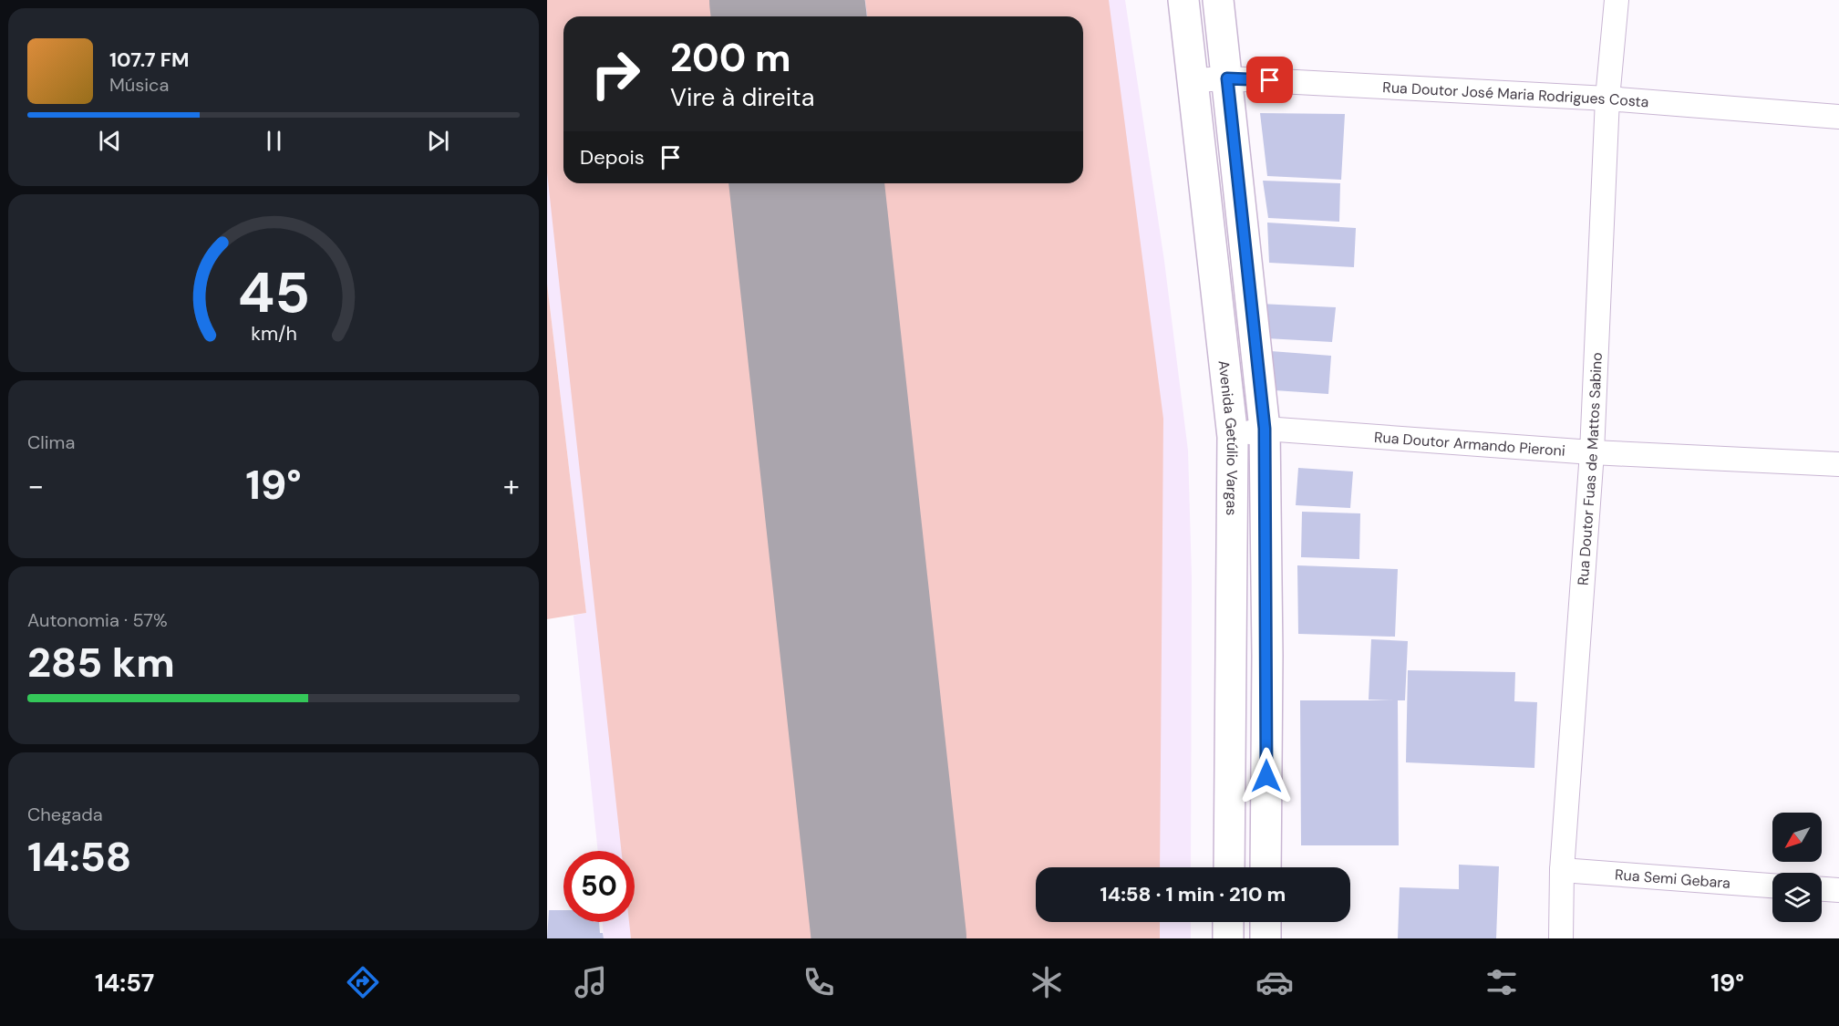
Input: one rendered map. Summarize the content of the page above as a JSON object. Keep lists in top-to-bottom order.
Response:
{
  "streets": {
    "main road": ["Avenida Getúlio Vargas"],
    "street": [
      "Rua Doutor José Maria Rodrigues Costa",
      "Rua Doutor Armando Pieroni",
      "Rua Doutor Fuas de Mattos Sabino",
      "Rua Semi Gebara"
    ]
  },
  "crossings": [
    ["Rua Doutor José Maria Rodrigues Costa", "Avenida Getúlio Vargas"],
    ["Rua Doutor José Maria Rodrigues Costa", "Rua Doutor Fuas de Mattos Sabino"],
    ["Avenida Getúlio Vargas", "Rua Doutor Armando Pieroni"],
    ["Rua Doutor Armando Pieroni", "Rua Doutor Fuas de Mattos Sabino"],
    ["Rua Doutor Fuas de Mattos Sabino", "Rua Semi Gebara"]
  ],
  "north": "bottom left",
  "page": {
    "turn": ["200 m", "Vire à direita"],
    "song": ["107.7 FM", "Música"],
    "then": "Depois",
    "tile": [
      "Clima",
      ["Autonomia · 57%", "285 km"],
      ["Chegada", "14:58"]
    ],
    "heat": ["−", "19°", "+"],
    "limit": "50",
    "trip": "14:58 · 1 min · 210 m",
    "tabs": ["14:57", "19°"],
    "gauge": ["45", "km/h"]
  }
}
